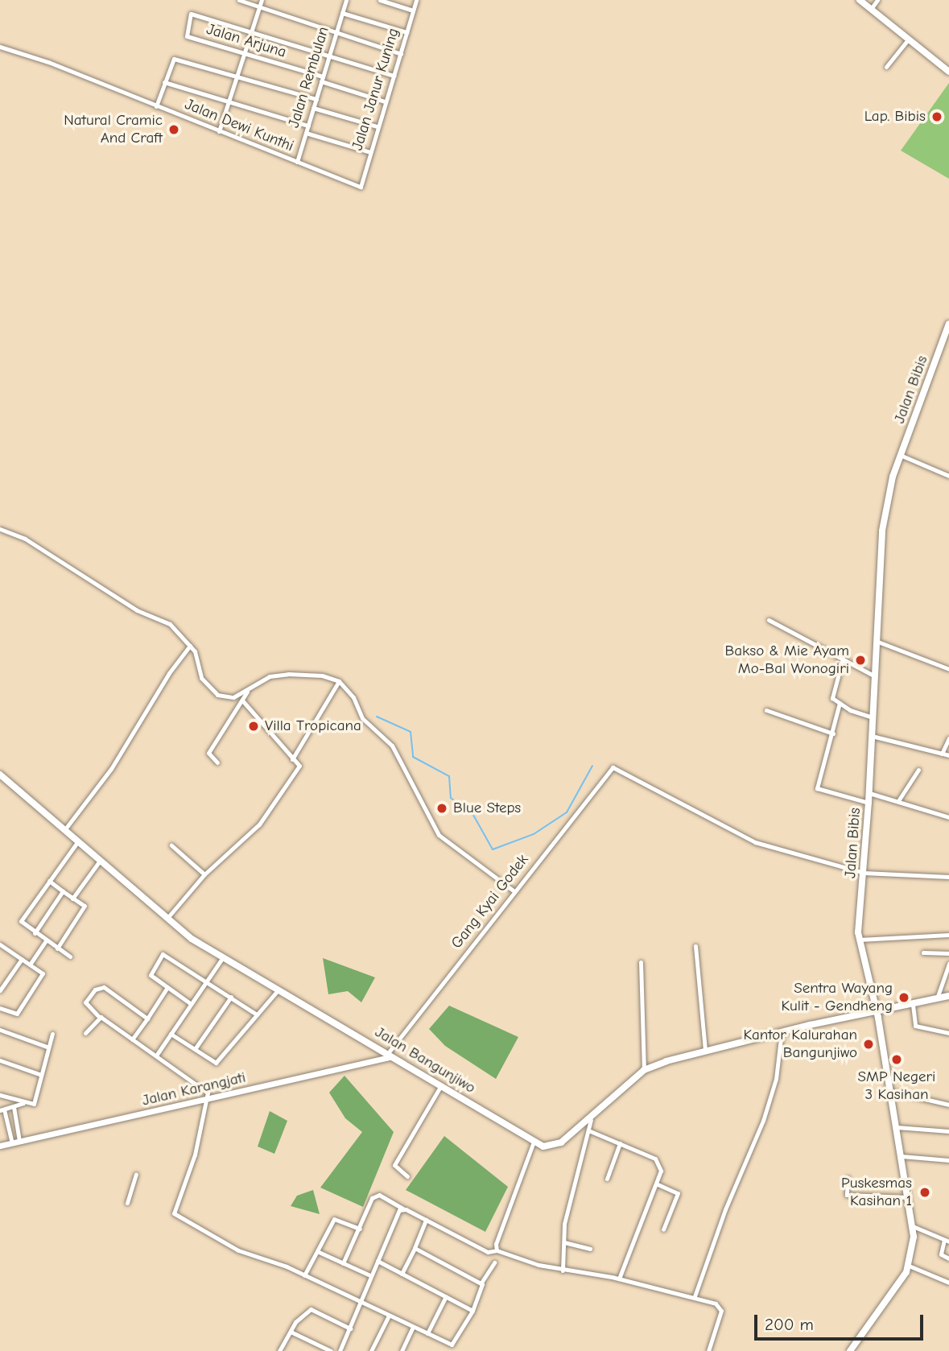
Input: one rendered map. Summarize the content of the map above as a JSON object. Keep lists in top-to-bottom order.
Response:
{
  "streets": {
    "main road": ["Jalan Bibis", "Jalan Bangunjiwo"],
    "street": [
      "Jalan Arjuna",
      "Jalan Rembulan",
      "Jalan Janur Kuning",
      "Jalan Dewi Kunthi",
      "Gang Kyai Godek",
      "Jalan Karangjati"
    ]
  },
  "crossings": [
    ["Jalan Arjuna", "Jalan Rembulan"],
    ["Jalan Arjuna", "Jalan Janur Kuning"],
    ["Jalan Rembulan", "Jalan Dewi Kunthi"],
    ["Jalan Janur Kuning", "Jalan Dewi Kunthi"],
    ["Jalan Bibis", "Gang Kyai Godek"],
    ["Jalan Bibis", "Jalan Bangunjiwo"],
    ["Gang Kyai Godek", "Jalan Bangunjiwo"],
    ["Gang Kyai Godek", "Jalan Karangjati"],
    ["Jalan Bangunjiwo", "Jalan Karangjati"]
  ],
  "places": [
    "Lap. Bibis",
    "Natural Cramic And Craft",
    "Bakso & Mie Ayam Mo-Bal Wonogiri",
    "Villa Tropicana",
    "Blue Steps",
    "Sentra Wayang Kulit - Gendheng",
    "Kantor Kalurahan Bangunjiwo",
    "SMP Negeri 3 Kasihan",
    "Puskesmas Kasihan 1"
  ],
  "scale_bar": "200 m"
}
